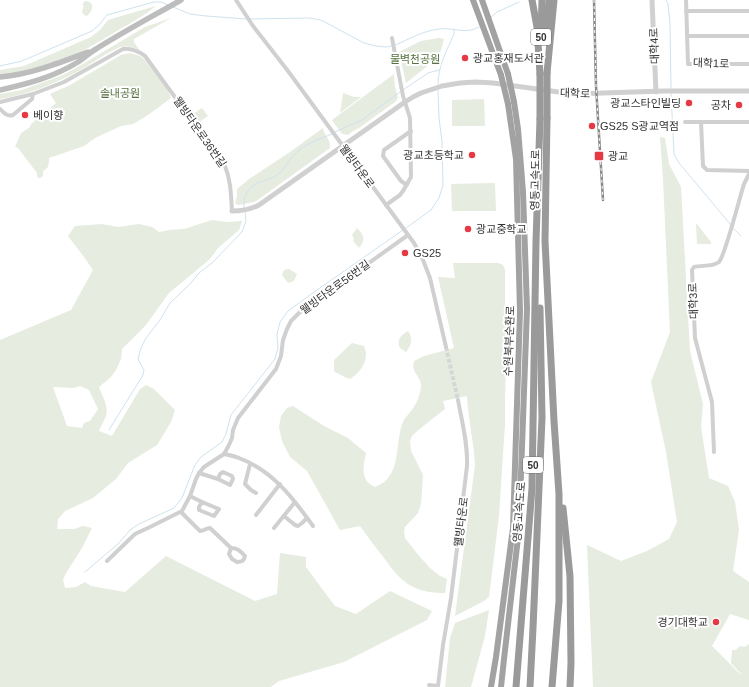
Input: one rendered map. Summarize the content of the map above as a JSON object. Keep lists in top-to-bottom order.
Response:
{
  "streets": {
    "highway": ["50", "영동고속도로", "수원북부순환로"],
    "street": [
      "대학4로",
      "대학1로",
      "대학로",
      "웰빙타운로36번길",
      "웰빙타운로",
      "웰빙타운로56번길",
      "대학3로"
    ]
  },
  "crossings": [
    ["대학4로", "대학로"],
    ["대학로", "웰빙타운로36번길"],
    ["대학로", "웰빙타운로"],
    ["웰빙타운로36번길", "웰빙타운로"],
    ["웰빙타운로", "웰빙타운로56번길"]
  ],
  "parks": ["물벽천공원", "솔내공원"],
  "places": {
    "other": [
      "광교홍재도서관",
      "광교스타인빌딩",
      "공차",
      "베이향",
      "GS25 S광교역점",
      "광교초등학교",
      "광교중학교",
      "GS25",
      "경기대학교"
    ],
    "transit": ["광교"]
  }
}
